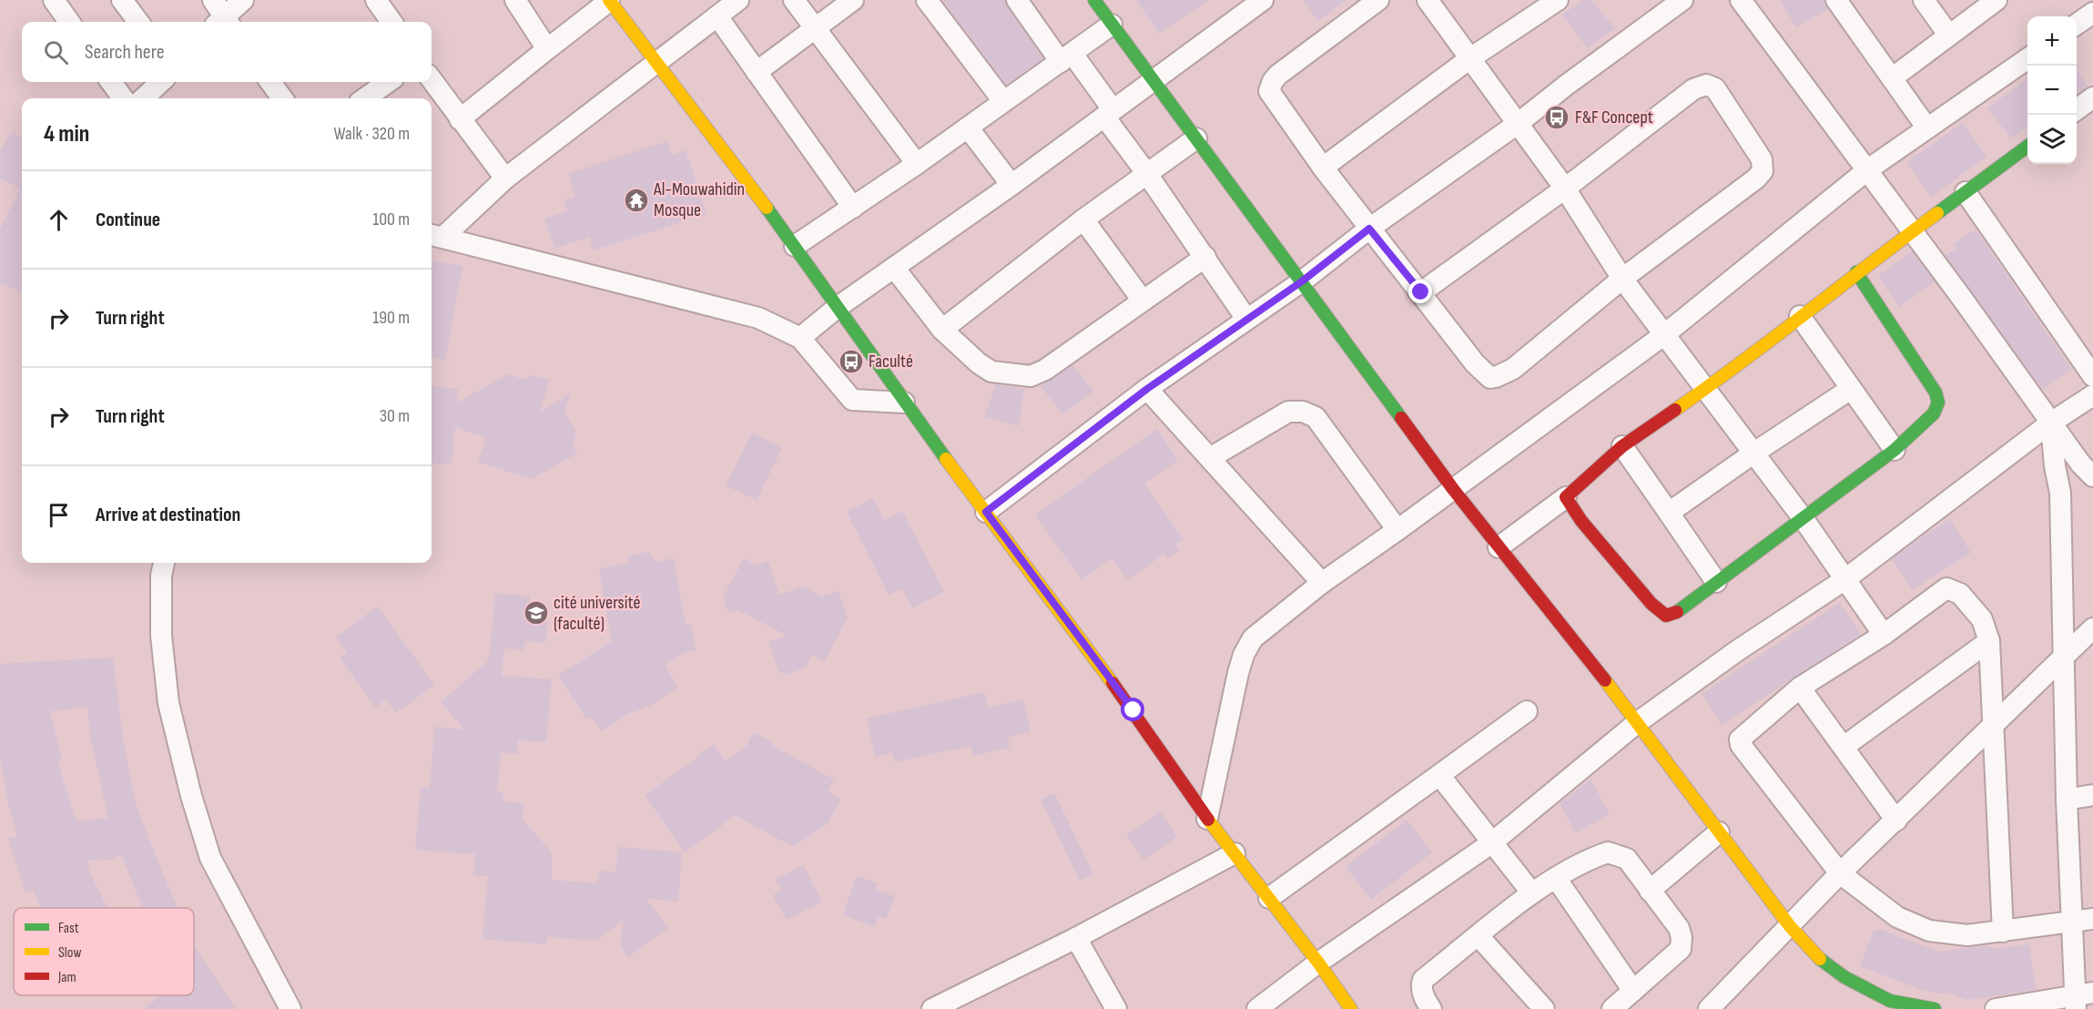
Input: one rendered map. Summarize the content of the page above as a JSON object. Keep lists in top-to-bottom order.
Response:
{
  "places": {
    "bus stop": ["F&F Concept", "Faculté"],
    "temple": ["Al-Mouwahidin Mosque"],
    "school or university": ["cité université (faculté)"]
  },
  "legend": ["Fast", "Slow", "Jam"],
  "page": {
    "map_buttons": ["+", "−"],
    "search": "Search here",
    "heading": ["4 min", "Walk · 320 m"],
    "list": [
      ["Continue", "100 m"],
      ["Turn right", "190 m"],
      ["Turn right", "30 m"],
      "Arrive at destination"
    ]
  }
}
